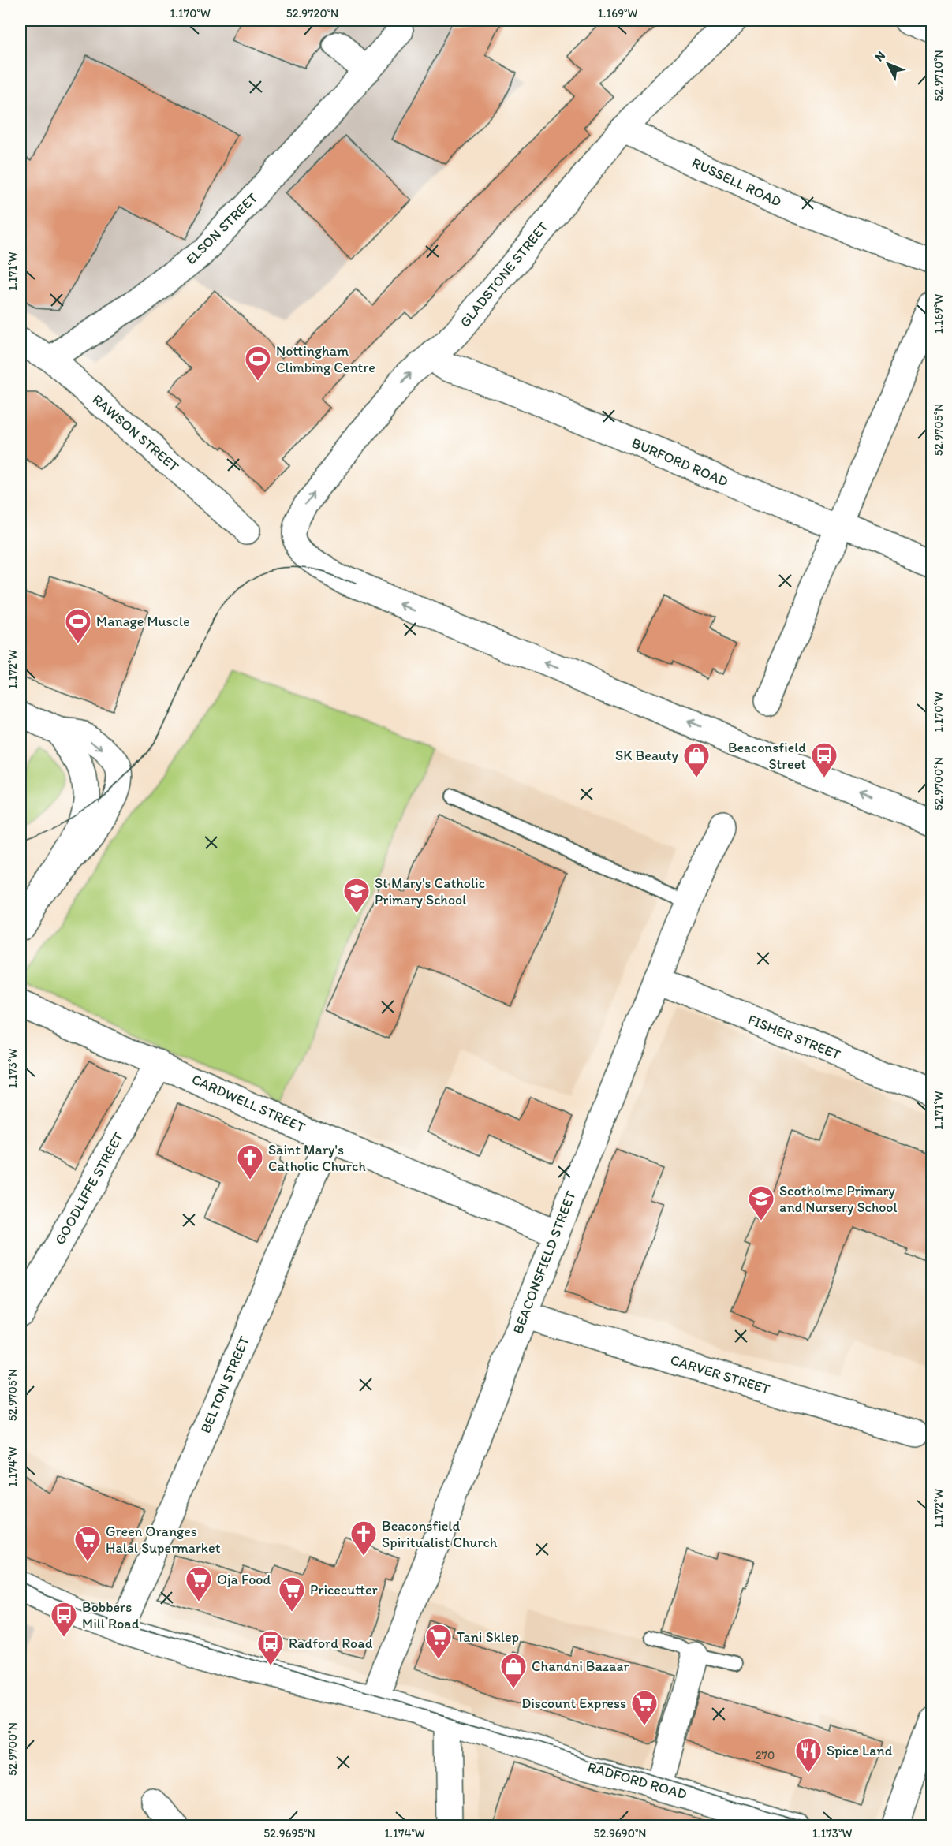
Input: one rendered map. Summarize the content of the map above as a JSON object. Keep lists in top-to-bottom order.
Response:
{
  "streets": {
    "street": [
      "RUSSELL ROAD",
      "ELSON STREET",
      "GLADSTONE STREET",
      "RAWSON STREET",
      "BURFORD ROAD",
      "FISHER STREET",
      "CARDWELL STREET",
      "GOODLIFFE STREET",
      "BEACONSFIELD STREET",
      "CARVER STREET",
      "BELTON STREET",
      "RADFORD ROAD"
    ]
  },
  "crossings": [
    ["RUSSELL ROAD", "GLADSTONE STREET"],
    ["ELSON STREET", "RAWSON STREET"],
    ["GLADSTONE STREET", "BURFORD ROAD"],
    ["FISHER STREET", "BEACONSFIELD STREET"],
    ["CARDWELL STREET", "GOODLIFFE STREET"],
    ["CARDWELL STREET", "BEACONSFIELD STREET"],
    ["CARDWELL STREET", "BELTON STREET"],
    ["BEACONSFIELD STREET", "CARVER STREET"],
    ["BEACONSFIELD STREET", "RADFORD ROAD"],
    ["BELTON STREET", "RADFORD ROAD"]
  ],
  "places": {
    "sports": ["Nottingham Climbing Centre", "Manage Muscle"],
    "shop": ["SK Beauty", "Chandni Bazaar"],
    "bus stop": ["Beaconsfield Street", "Bobbers Mill Road", "Radford Road"],
    "school or university": ["St Mary's Catholic Primary School", "Scotholme Primary and Nursery School"],
    "church": ["Saint Mary's Catholic Church", "Beaconsfield Spiritualist Church"],
    "supermarket": [
      "Green Oranges Halal Supermarket",
      "Oja Food",
      "Pricecutter",
      "Tani Sklep",
      "Discount Express"
    ],
    "restaurant": ["Spice Land"]
  },
  "house_numbers": ["270"],
  "north": "top left",
  "coordinates": [
    "1.170°W",
    "52.9720°N",
    "1.169°W",
    "52.9710°N",
    "1.171°W",
    "52.9705°N",
    "1.172°W",
    "52.9700°N",
    "1.173°W",
    "1.174°W",
    "52.9695°N",
    "52.9690°N"
  ]
}
